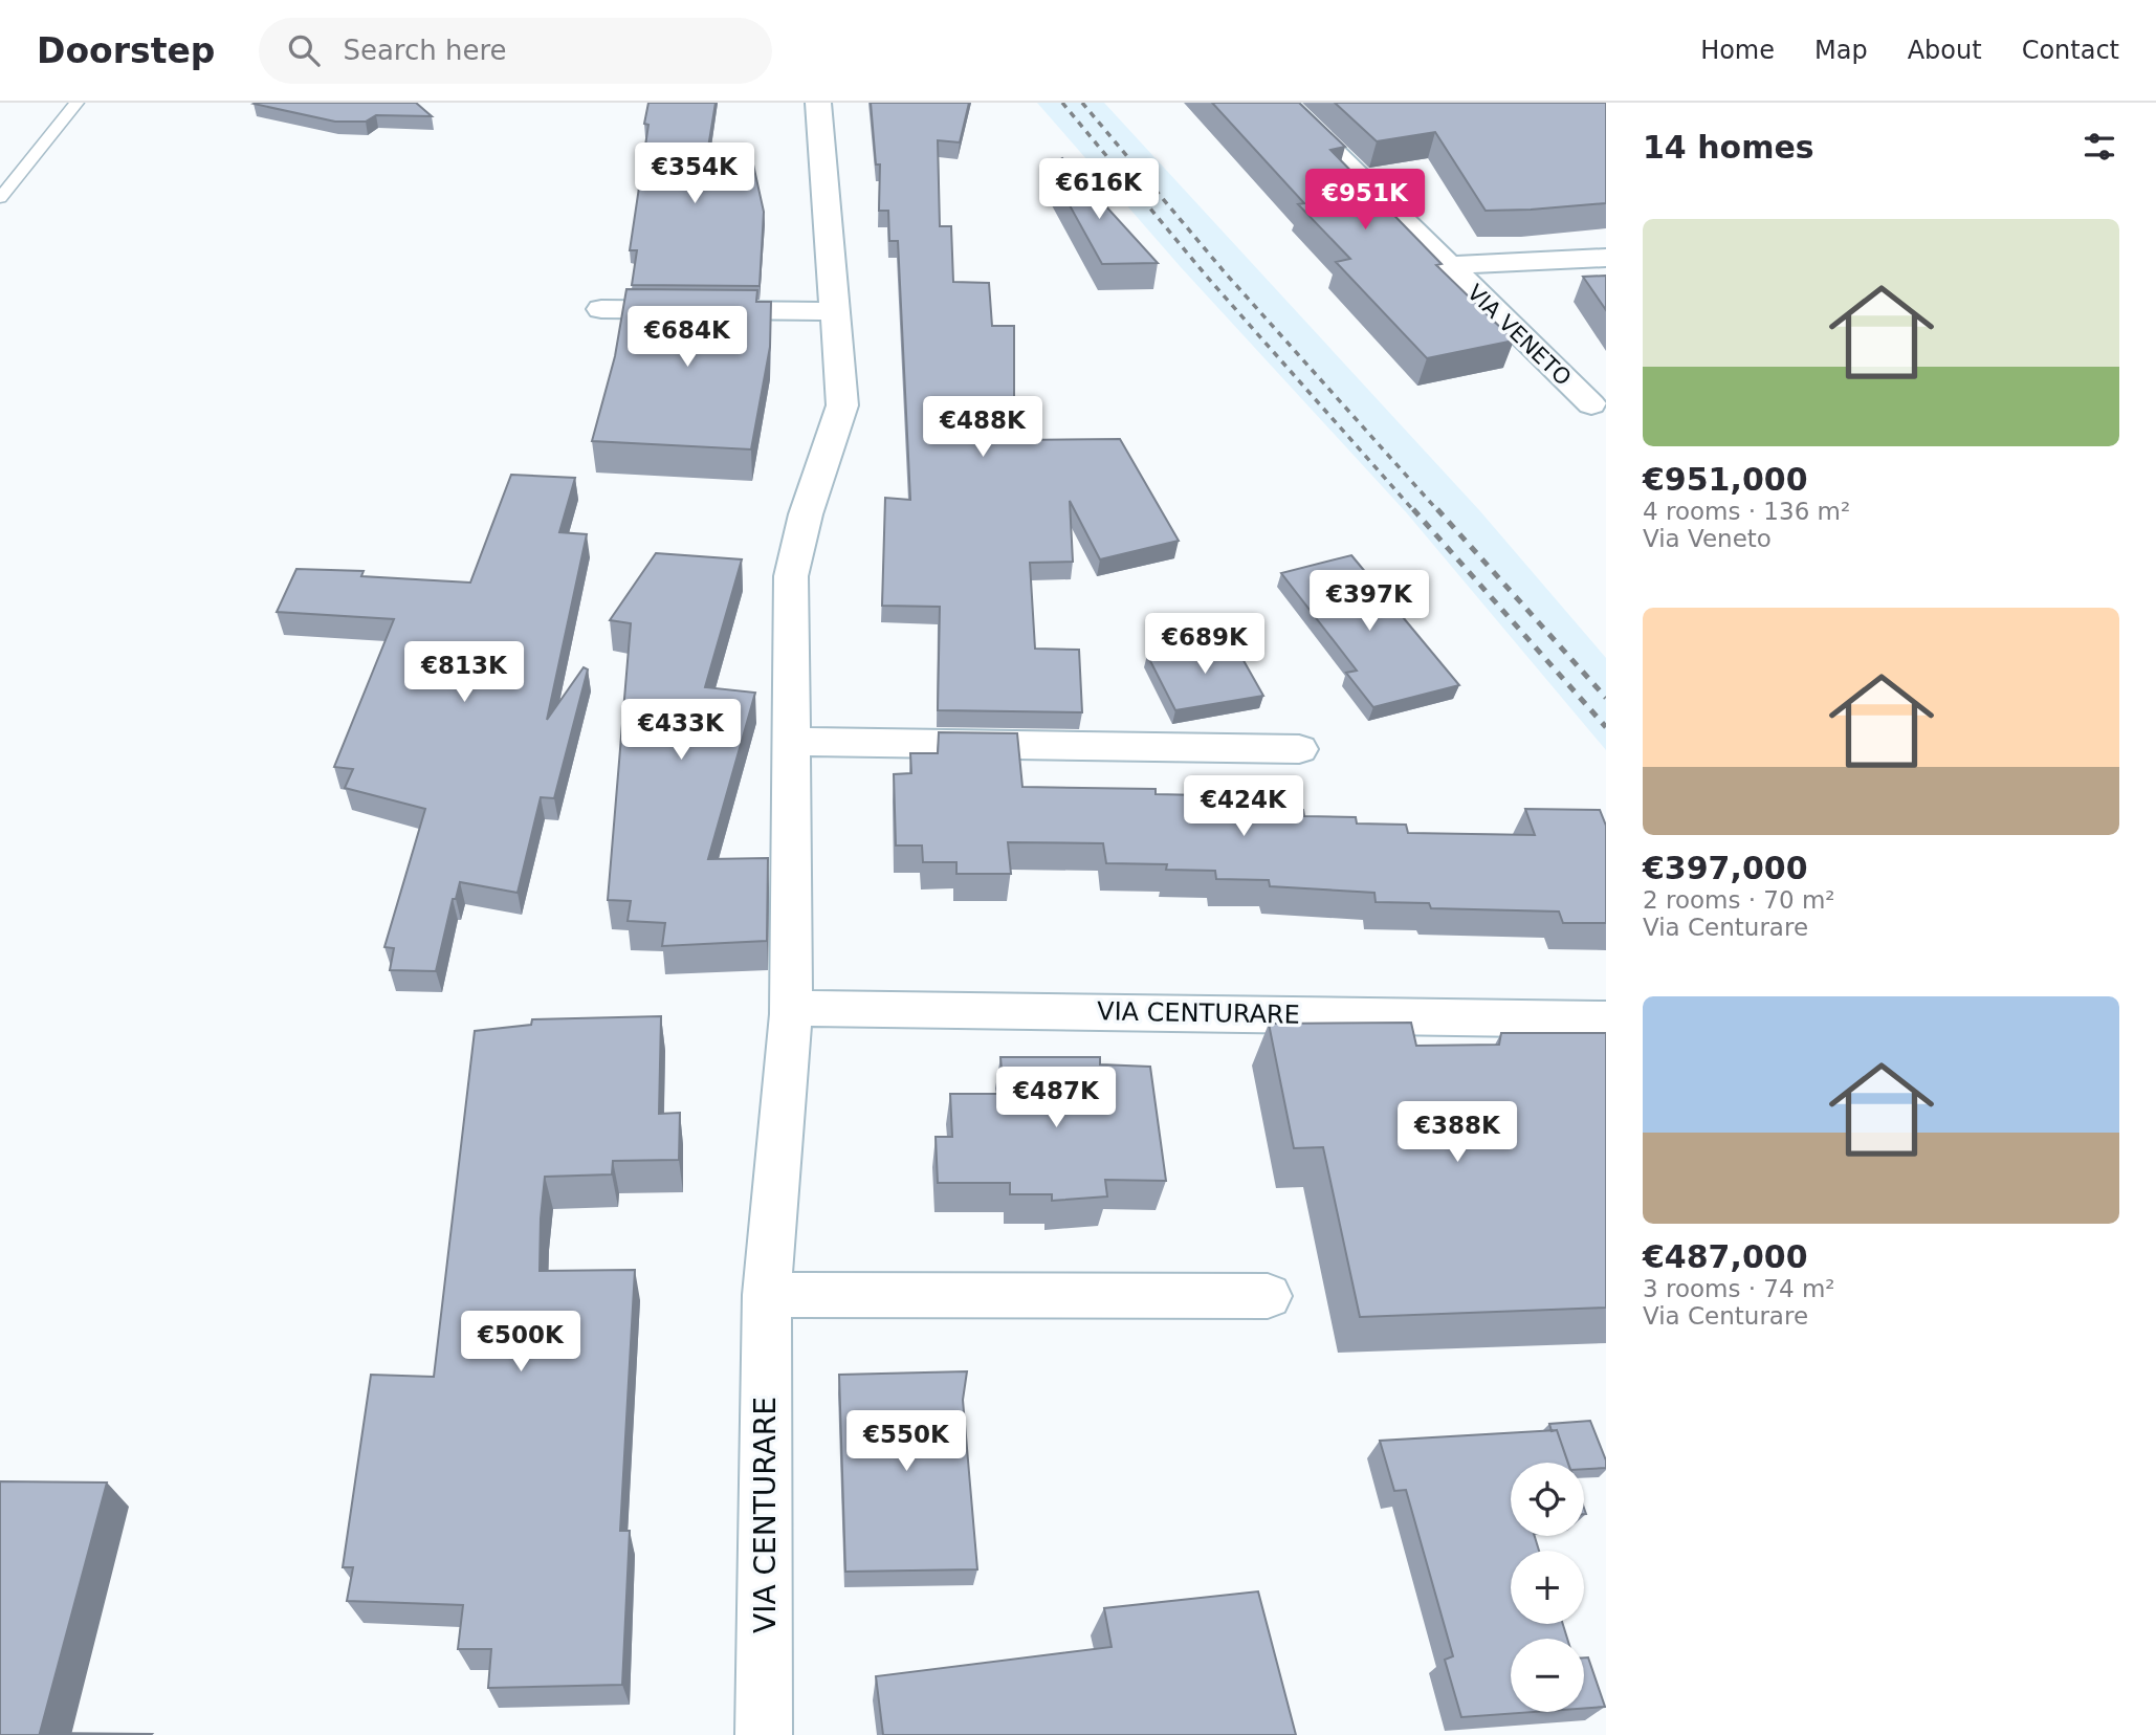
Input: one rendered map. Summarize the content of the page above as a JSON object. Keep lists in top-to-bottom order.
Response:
{
  "streets": {
    "street": ["VIA VENETO", "VIA CENTURARE"]
  },
  "page": {
    "header": "Doorstep",
    "search": "Search here",
    "nav": [
      "Home",
      "Map",
      "About",
      "Contact"
    ],
    "heading": "14 homes",
    "price": [
      "€354K",
      "€616K",
      "€951K",
      "€684K",
      "€488K",
      "€397K",
      "€689K",
      "€813K",
      "€433K",
      "€424K",
      "€487K",
      "€388K",
      "€500K",
      "€550K"
    ],
    "list": [
      {
        "name": "€951,000",
        "note": "4 rooms · 136 m² · Via Veneto"
      },
      {
        "name": "€397,000",
        "note": "2 rooms · 70 m² · Via Centurare"
      },
      {
        "name": "€487,000",
        "note": "3 rooms · 74 m² · Via Centurare"
      }
    ],
    "map_buttons": ["+", "−"]
  }
}
